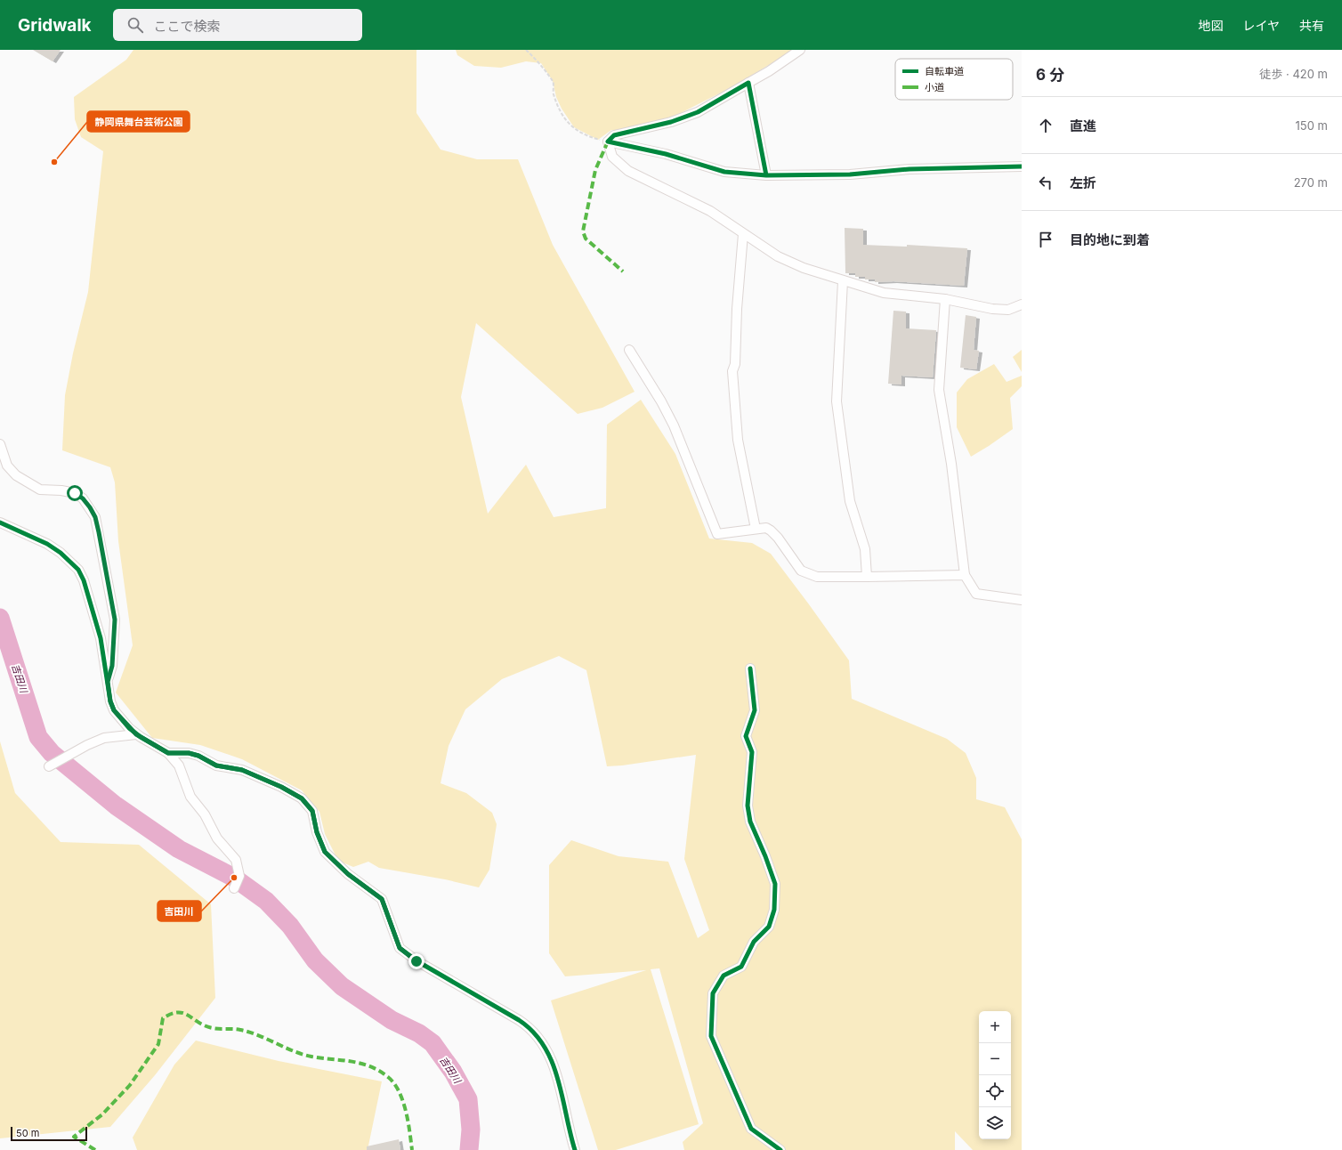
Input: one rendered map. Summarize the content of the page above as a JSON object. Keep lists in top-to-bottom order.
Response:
{
  "water": ["吉田川"],
  "places": ["静岡県舞台芸術公園", "吉田川"],
  "legend": ["自転車道", "小道"],
  "scale_bar": "50 m",
  "page": {
    "header": "Gridwalk",
    "search": "ここで検索",
    "nav": ["地図", "レイヤ", "共有"],
    "heading": ["6 分", "徒歩 · 420 m"],
    "list": [
      ["直進", "150 m"],
      ["左折", "270 m"],
      "目的地に到着"
    ],
    "map_buttons": ["+", "−"],
    "scale": "50 m"
  }
}
